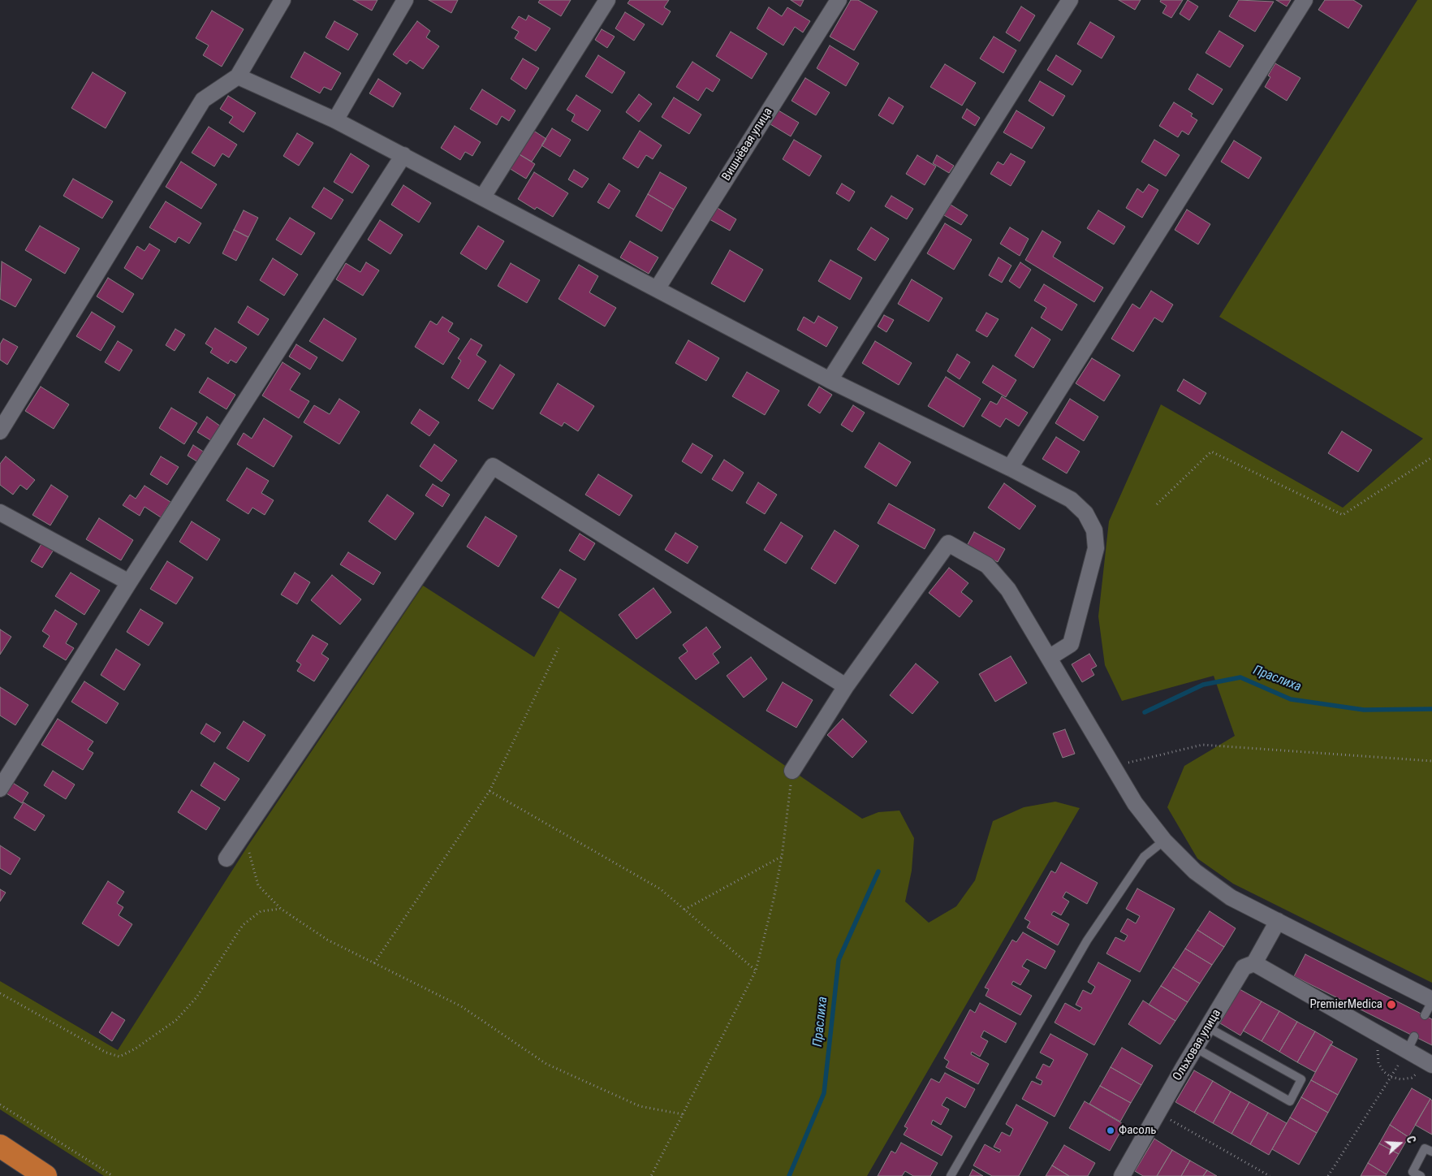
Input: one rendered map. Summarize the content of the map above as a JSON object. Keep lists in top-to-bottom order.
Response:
{
  "streets": {
    "street": ["Вишнёвая улица", "Ольховая улица"]
  },
  "water": ["Праслиха"],
  "places": ["PremierMedica", "Фасоль"],
  "north": "right"
}
